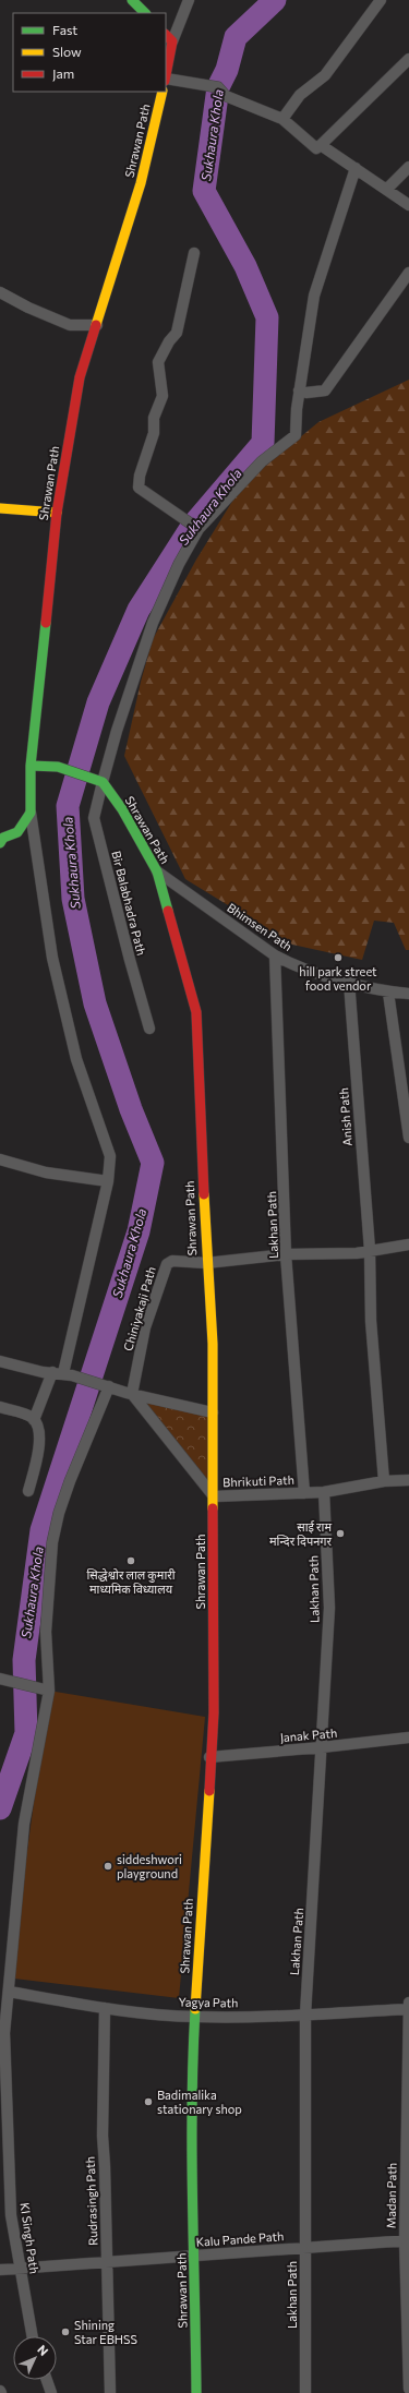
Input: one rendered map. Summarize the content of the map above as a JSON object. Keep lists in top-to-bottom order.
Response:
{
  "streets": {
    "street": [
      "Shrawan Path",
      "Bir Balabhadra Path",
      "Bhimsen Path",
      "Anish Path",
      "Lakhan Path",
      "Chiniyakaji Path",
      "Bhrikuti Path",
      "Janak Path",
      "Yagya Path",
      "Madan Path",
      "Rudrasingh Path",
      "KI Singh Path",
      "Kalu Pande Path"
    ]
  },
  "crossings": [
    ["Shrawan Path", "Bir Balabhadra Path"],
    ["Shrawan Path", "Bhimsen Path"],
    ["Shrawan Path", "Chiniyakaji Path"],
    ["Shrawan Path", "Bhrikuti Path"],
    ["Shrawan Path", "Janak Path"],
    ["Shrawan Path", "Yagya Path"],
    ["Shrawan Path", "Kalu Pande Path"],
    ["Bhimsen Path", "Anish Path"],
    ["Bhimsen Path", "Lakhan Path"],
    ["Anish Path", "Chiniyakaji Path"],
    ["Anish Path", "Bhrikuti Path"],
    ["Lakhan Path", "Chiniyakaji Path"],
    ["Lakhan Path", "Bhrikuti Path"],
    ["Lakhan Path", "Janak Path"],
    ["Lakhan Path", "Yagya Path"],
    ["Lakhan Path", "Kalu Pande Path"],
    ["Chiniyakaji Path", "Bhrikuti Path"],
    ["Yagya Path", "Madan Path"],
    ["Yagya Path", "Rudrasingh Path"],
    ["Yagya Path", "KI Singh Path"],
    ["Madan Path", "Kalu Pande Path"],
    ["Rudrasingh Path", "Kalu Pande Path"],
    ["KI Singh Path", "Kalu Pande Path"]
  ],
  "water": ["Sukhaura Khola"],
  "places": [
    "hill park street food vendor",
    "साई राम मन्दिर दिपनगर",
    "सिद्धेश्वोर लाल कुमारी माध्यमिक विध्यालय",
    "siddeshwori playground",
    "Badimalika stationary shop",
    "Shining Star EBHSS"
  ],
  "legend": ["Fast", "Slow", "Jam"],
  "north": "top right"
}
